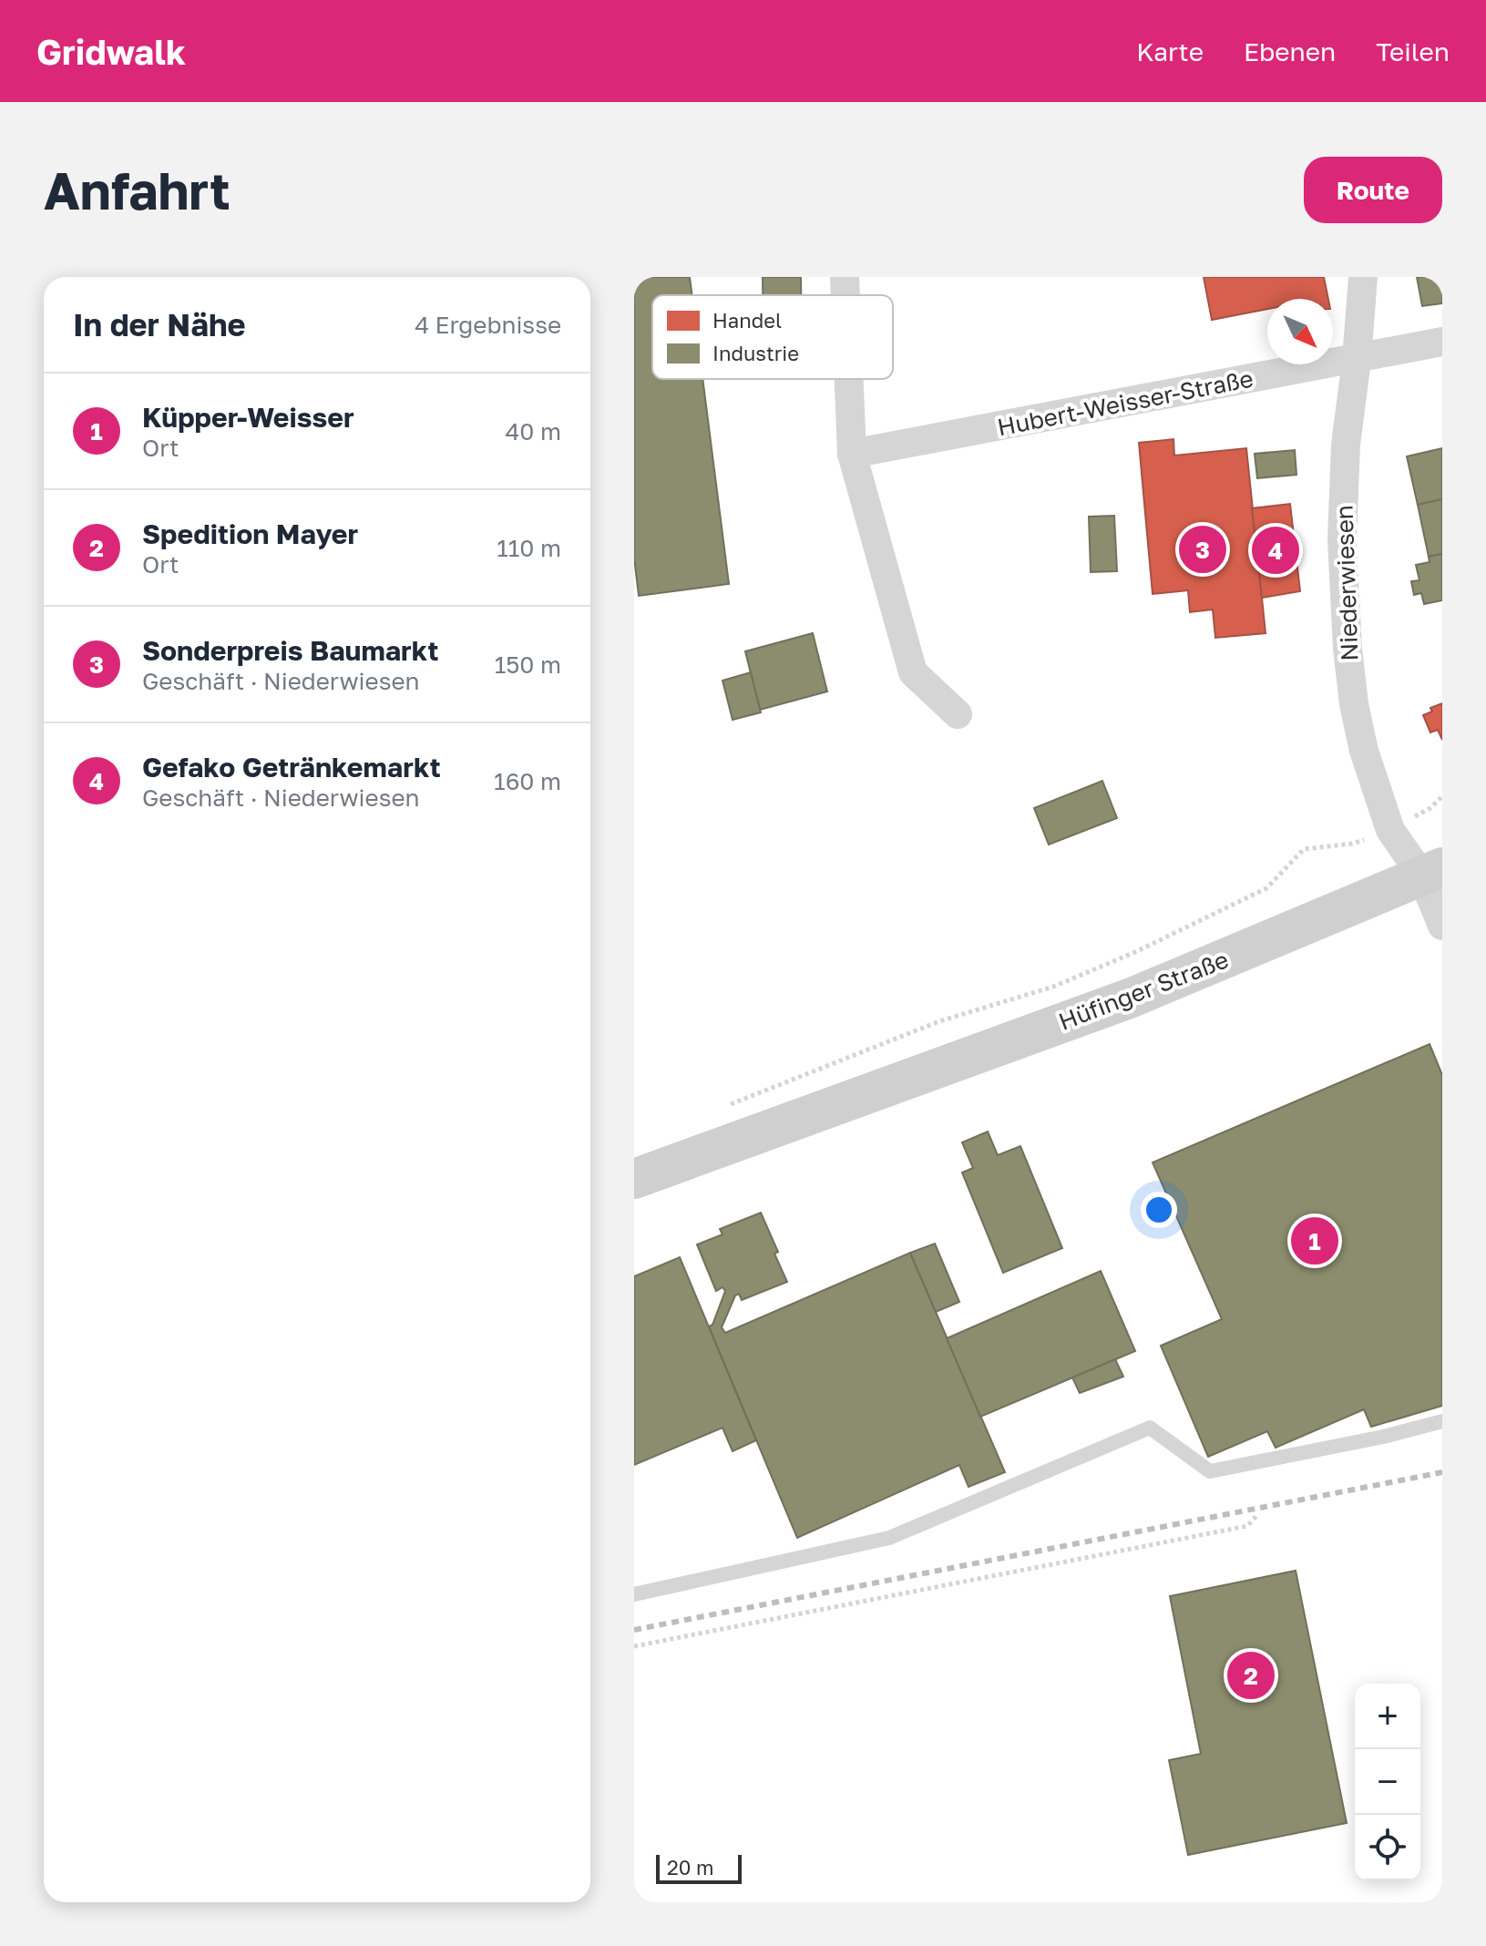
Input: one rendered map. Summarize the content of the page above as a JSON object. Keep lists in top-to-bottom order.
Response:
{
  "streets": {
    "main road": ["Hüfinger Straße"],
    "street": ["Hubert-Weisser-Straße", "Niederwiesen"]
  },
  "crossings": [
    ["Hubert-Weisser-Straße", "Niederwiesen"],
    ["Niederwiesen", "Hüfinger Straße"]
  ],
  "legend": ["Handel", "Industrie"],
  "scale_bar": "20 m",
  "north": "bottom right",
  "page": {
    "header": "Gridwalk",
    "nav": ["Karte", "Ebenen", "Teilen"],
    "buttons": "Route",
    "title": "Anfahrt",
    "heading": ["In der Nähe", "4 Ergebnisse"],
    "list": [
      {
        "mark": "1",
        "name": "Küpper-Weisser",
        "note": "Ort",
        "value": "40 m"
      },
      {
        "mark": "2",
        "name": "Spedition Mayer",
        "note": "Ort",
        "value": "110 m"
      },
      {
        "mark": "3",
        "name": "Sonderpreis Baumarkt",
        "note": "Geschäft · Niederwiesen",
        "value": "150 m"
      },
      {
        "mark": "4",
        "name": "Gefako Getränkemarkt",
        "note": "Geschäft · Niederwiesen",
        "value": "160 m"
      }
    ],
    "pins": [
      "3",
      "4",
      "1",
      "2"
    ],
    "map_buttons": ["+", "−"],
    "scale": "20 m"
  }
}
